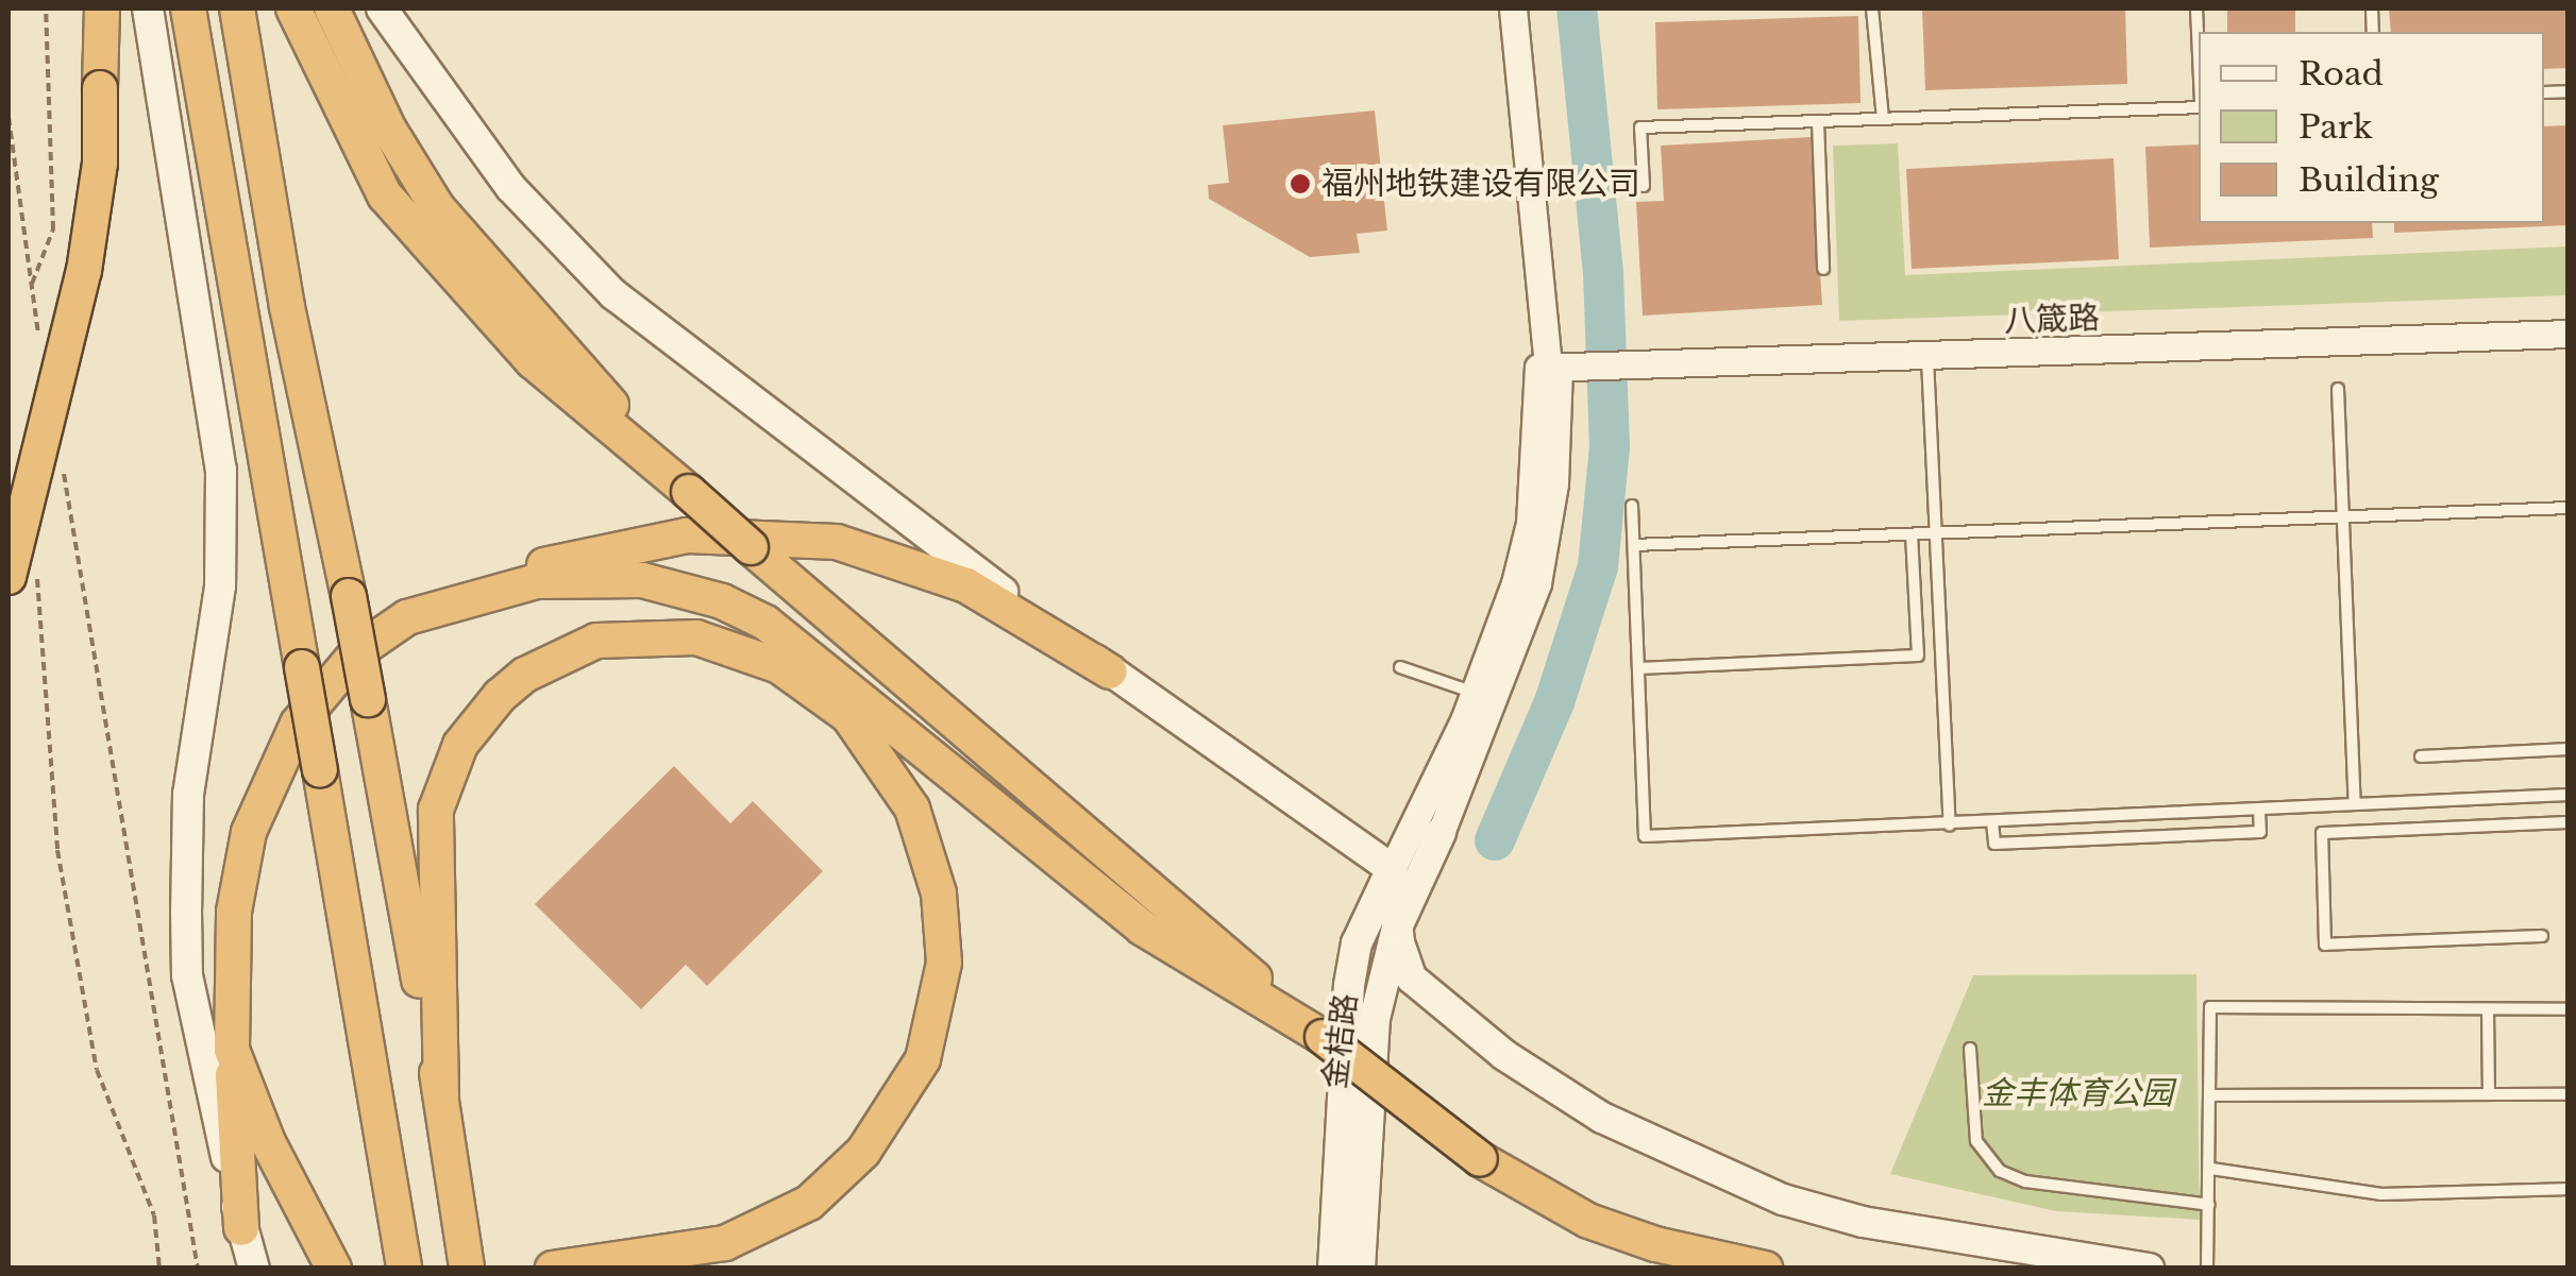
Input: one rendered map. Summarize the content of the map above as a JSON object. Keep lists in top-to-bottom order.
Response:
{
  "streets": {
    "main road": ["金桔路"],
    "street": ["八箴路"]
  },
  "parks": ["金丰体育公园"],
  "places": ["福州地铁建设有限公司"],
  "legend": ["Road", "Park", "Building"]
}
